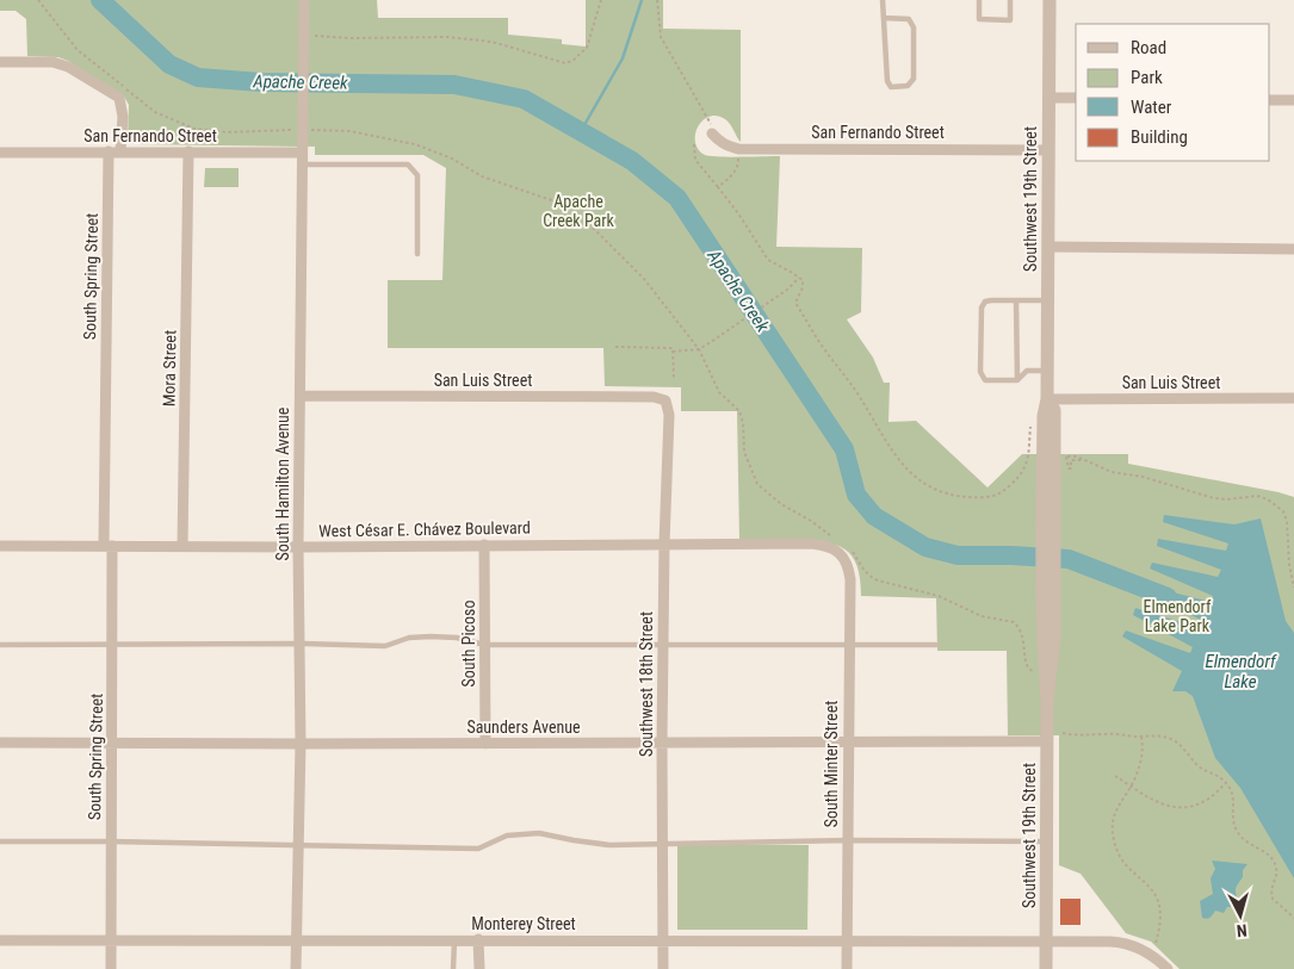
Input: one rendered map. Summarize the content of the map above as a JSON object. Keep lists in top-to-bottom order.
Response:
{
  "streets": {
    "street": [
      "San Fernando Street",
      "Southwest 19th Street",
      "South Spring Street",
      "Mora Street",
      "San Luis Street",
      "South Hamilton Avenue",
      "West César E. Chávez Boulevard",
      "South Picoso",
      "Southwest 18th Street",
      "Saunders Avenue",
      "South Minter Street",
      "Monterey Street"
    ]
  },
  "crossings": [
    ["San Fernando Street", "Southwest 19th Street"],
    ["San Fernando Street", "South Spring Street"],
    ["San Fernando Street", "Mora Street"],
    ["San Fernando Street", "South Hamilton Avenue"],
    ["Southwest 19th Street", "San Luis Street"],
    ["Southwest 19th Street", "Saunders Avenue"],
    ["Southwest 19th Street", "Monterey Street"],
    ["South Spring Street", "West César E. Chávez Boulevard"],
    ["South Spring Street", "Saunders Avenue"],
    ["South Spring Street", "Monterey Street"],
    ["Mora Street", "West César E. Chávez Boulevard"],
    ["San Luis Street", "South Hamilton Avenue"],
    ["San Luis Street", "Southwest 18th Street"],
    ["South Hamilton Avenue", "West César E. Chávez Boulevard"],
    ["South Hamilton Avenue", "Saunders Avenue"],
    ["South Hamilton Avenue", "Monterey Street"],
    ["West César E. Chávez Boulevard", "South Picoso"],
    ["West César E. Chávez Boulevard", "Southwest 18th Street"],
    ["West César E. Chávez Boulevard", "South Minter Street"],
    ["South Picoso", "Saunders Avenue"],
    ["Southwest 18th Street", "Saunders Avenue"],
    ["Southwest 18th Street", "Monterey Street"],
    ["Saunders Avenue", "South Minter Street"],
    ["South Minter Street", "Monterey Street"]
  ],
  "water": ["Apache Creek", "Elmendorf Lake"],
  "parks": ["Apache Creek Park", "Elmendorf Lake Park"],
  "legend": [
    "Road",
    "Park",
    "Water",
    "Building"
  ],
  "north": "bottom"
}
